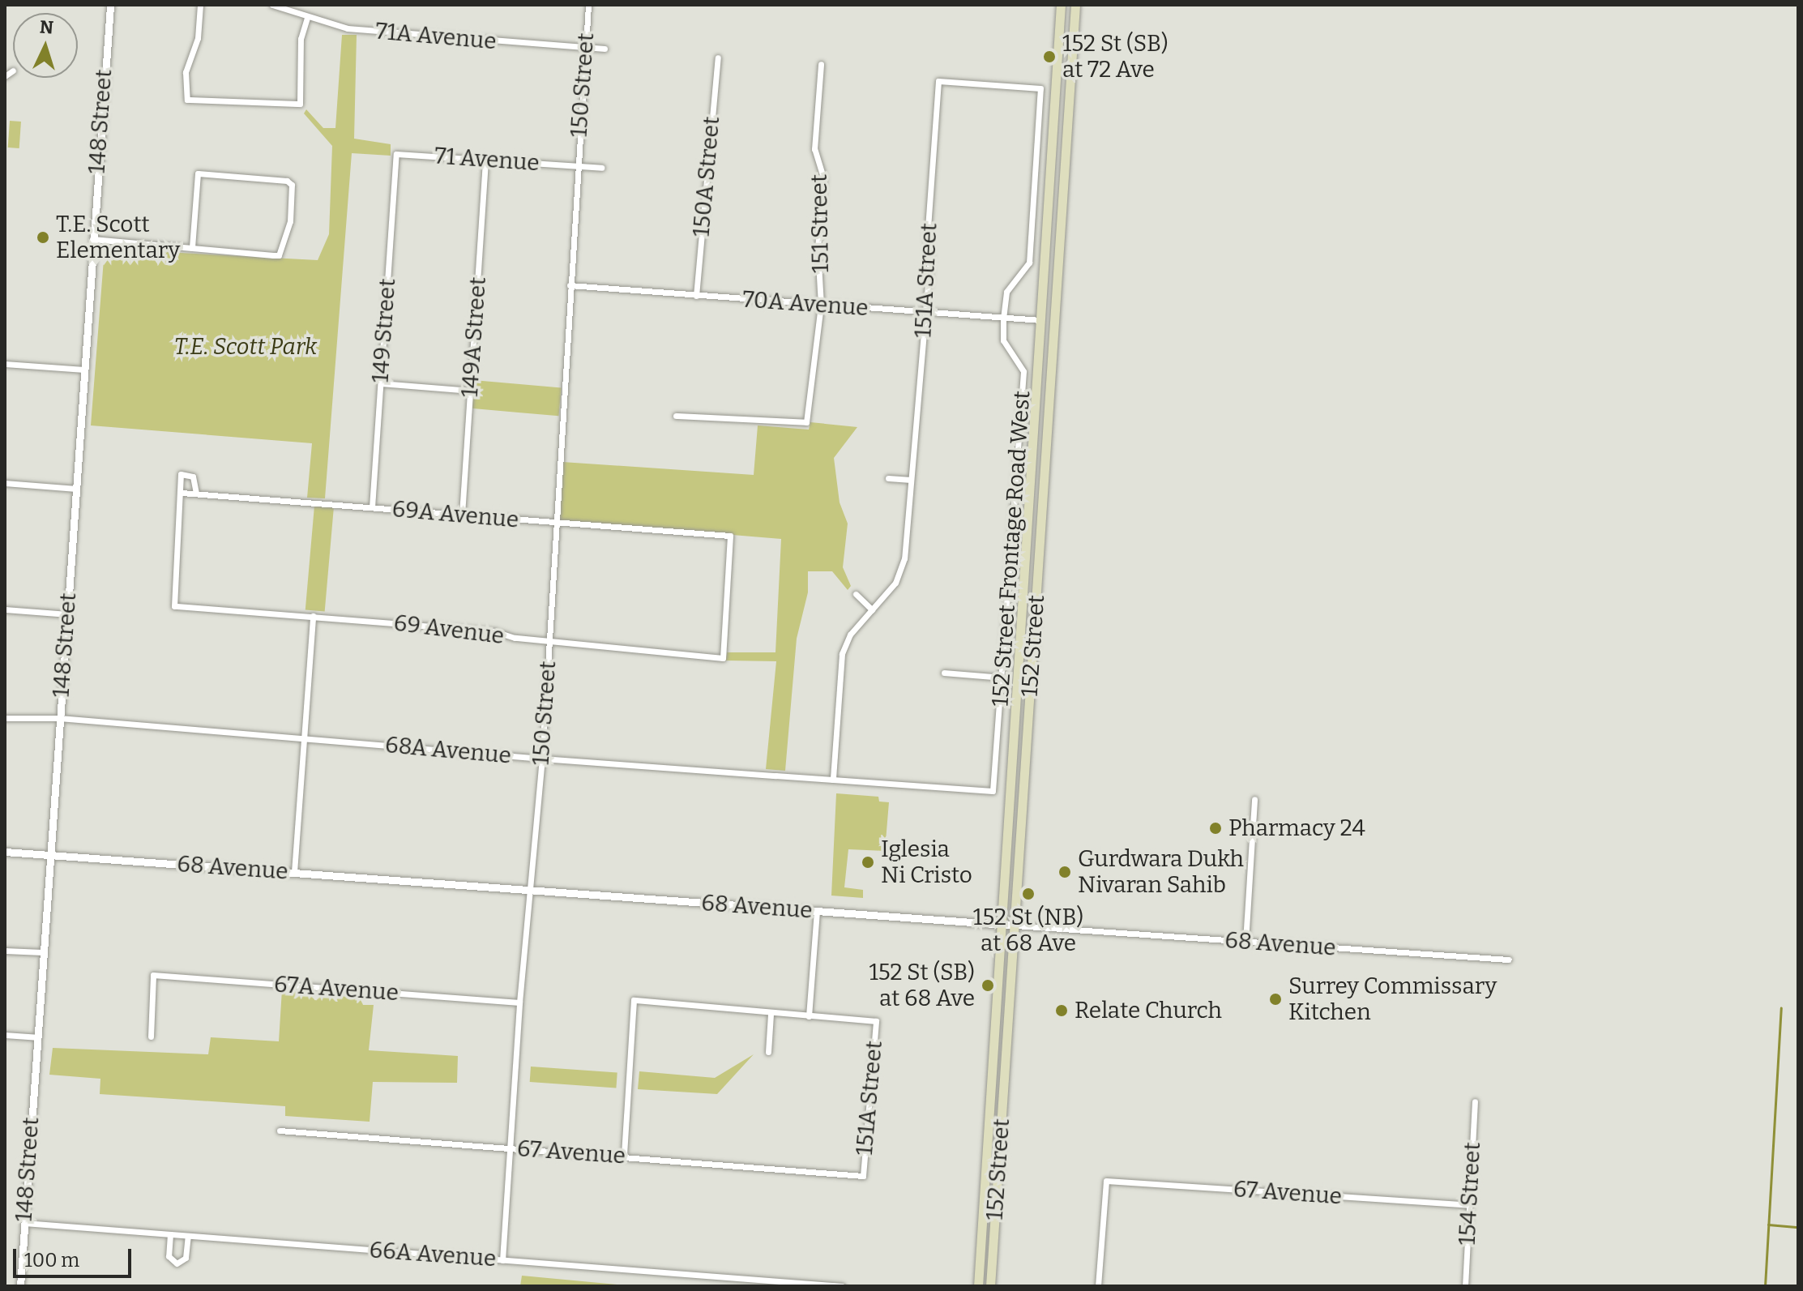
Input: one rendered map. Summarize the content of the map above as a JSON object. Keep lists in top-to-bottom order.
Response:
{
  "streets": {
    "main road": ["152 Street"],
    "street": [
      "71A Avenue",
      "150 Street",
      "148 Street",
      "71 Avenue",
      "150A Street",
      "151 Street",
      "151A Street",
      "70A Avenue",
      "149 Street",
      "149A Street",
      "69A Avenue",
      "152 Street Frontage Road West",
      "69 Avenue",
      "68A Avenue",
      "68 Avenue",
      "67A Avenue",
      "67 Avenue",
      "154 Street",
      "66A Avenue"
    ]
  },
  "crossings": [
    ["71A Avenue", "150 Street"],
    ["150 Street", "71 Avenue"],
    ["150 Street", "70A Avenue"],
    ["150 Street", "69A Avenue"],
    ["150 Street", "69 Avenue"],
    ["150 Street", "68A Avenue"],
    ["150 Street", "68 Avenue"],
    ["150 Street", "67A Avenue"],
    ["150 Street", "67 Avenue"],
    ["150 Street", "66A Avenue"],
    ["148 Street", "68A Avenue"],
    ["148 Street", "68 Avenue"],
    ["148 Street", "66A Avenue"],
    ["71 Avenue", "149 Street"],
    ["71 Avenue", "149A Street"],
    ["150A Street", "70A Avenue"],
    ["151 Street", "70A Avenue"],
    ["151A Street", "70A Avenue"],
    ["151A Street", "152 Street Frontage Road West"],
    ["151A Street", "68A Avenue"],
    ["151A Street", "67 Avenue"],
    ["70A Avenue", "152 Street Frontage Road West"],
    ["70A Avenue", "152 Street"],
    ["149 Street", "69A Avenue"],
    ["149A Street", "69A Avenue"],
    ["69A Avenue", "69 Avenue"],
    ["152 Street Frontage Road West", "68A Avenue"],
    ["152 Street", "68 Avenue"],
    ["67 Avenue", "154 Street"]
  ],
  "parks": ["T.E. Scott Park"],
  "places": [
    "152 St (SB) at 72 Ave",
    "T.E. Scott Elementary",
    "Pharmacy 24",
    "Iglesia Ni Cristo",
    "Gurdwara Dukh Nivaran Sahib",
    "152 St (NB) at 68 Ave",
    "152 St (SB) at 68 Ave",
    "Surrey Commissary Kitchen",
    "Relate Church"
  ],
  "scale_bar": "100 m",
  "north": "top"
}
